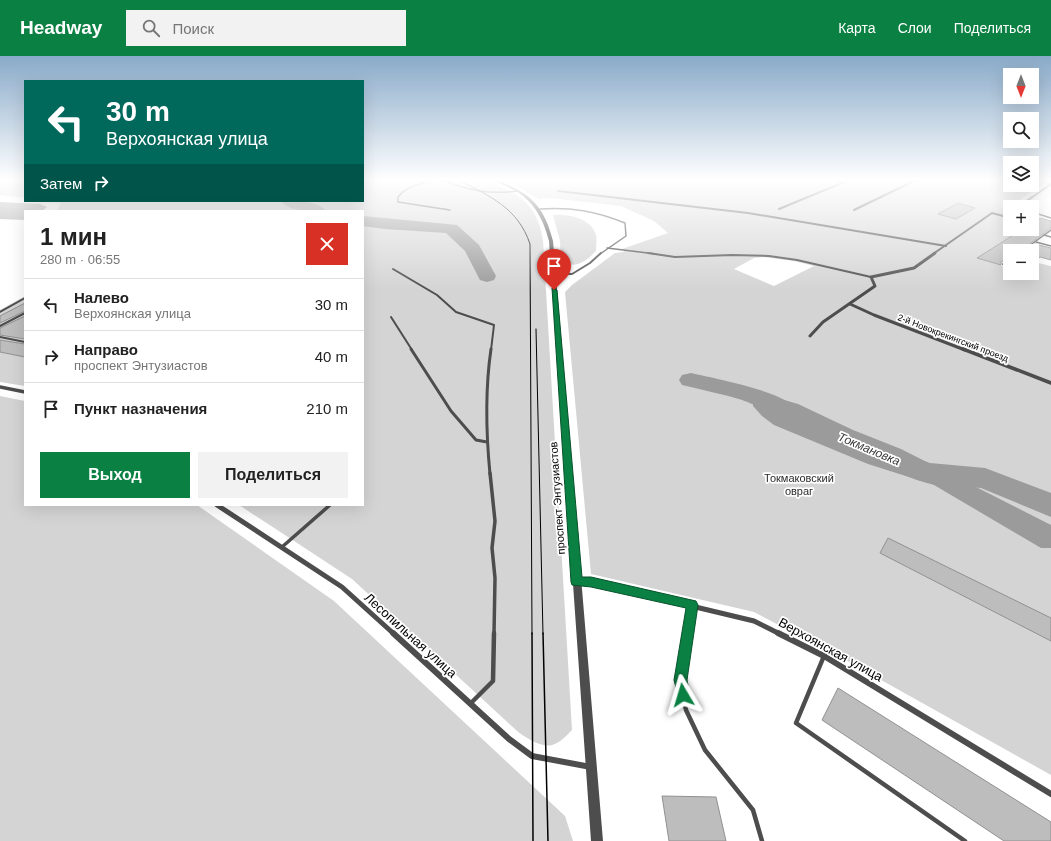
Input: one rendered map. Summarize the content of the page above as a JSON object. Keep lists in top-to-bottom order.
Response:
{
  "streets": {
    "street": [
      "2-й Новокрекингский проезд",
      "проспект Энтузиастов",
      "Лесопильная улица",
      "Верхоянская улица"
    ]
  },
  "crossings": [
    ["проспект Энтузиастов", "Лесопильная улица"],
    ["проспект Энтузиастов", "Верхоянская улица"]
  ],
  "water": ["Токмановка"],
  "parks": ["Токмаковский овраг"],
  "north": "bottom",
  "page": {
    "header": "Headway",
    "search": "Поиск",
    "nav": ["Карта", "Слои", "Поделиться"],
    "map_buttons": ["+", "−"],
    "turn": ["30 m", "Верхоянская улица"],
    "then": "Затем",
    "heading": ["1 мин", "280 m · 06:55"],
    "list": [
      {
        "name": "Налево",
        "note": "Верхоянская улица",
        "value": "30 m"
      },
      {
        "name": "Направо",
        "note": "проспект Энтузиастов",
        "value": "40 m"
      },
      {
        "name": "Пункт назначения",
        "value": "210 m"
      }
    ],
    "buttons": ["Выход", "Поделиться"]
  }
}
